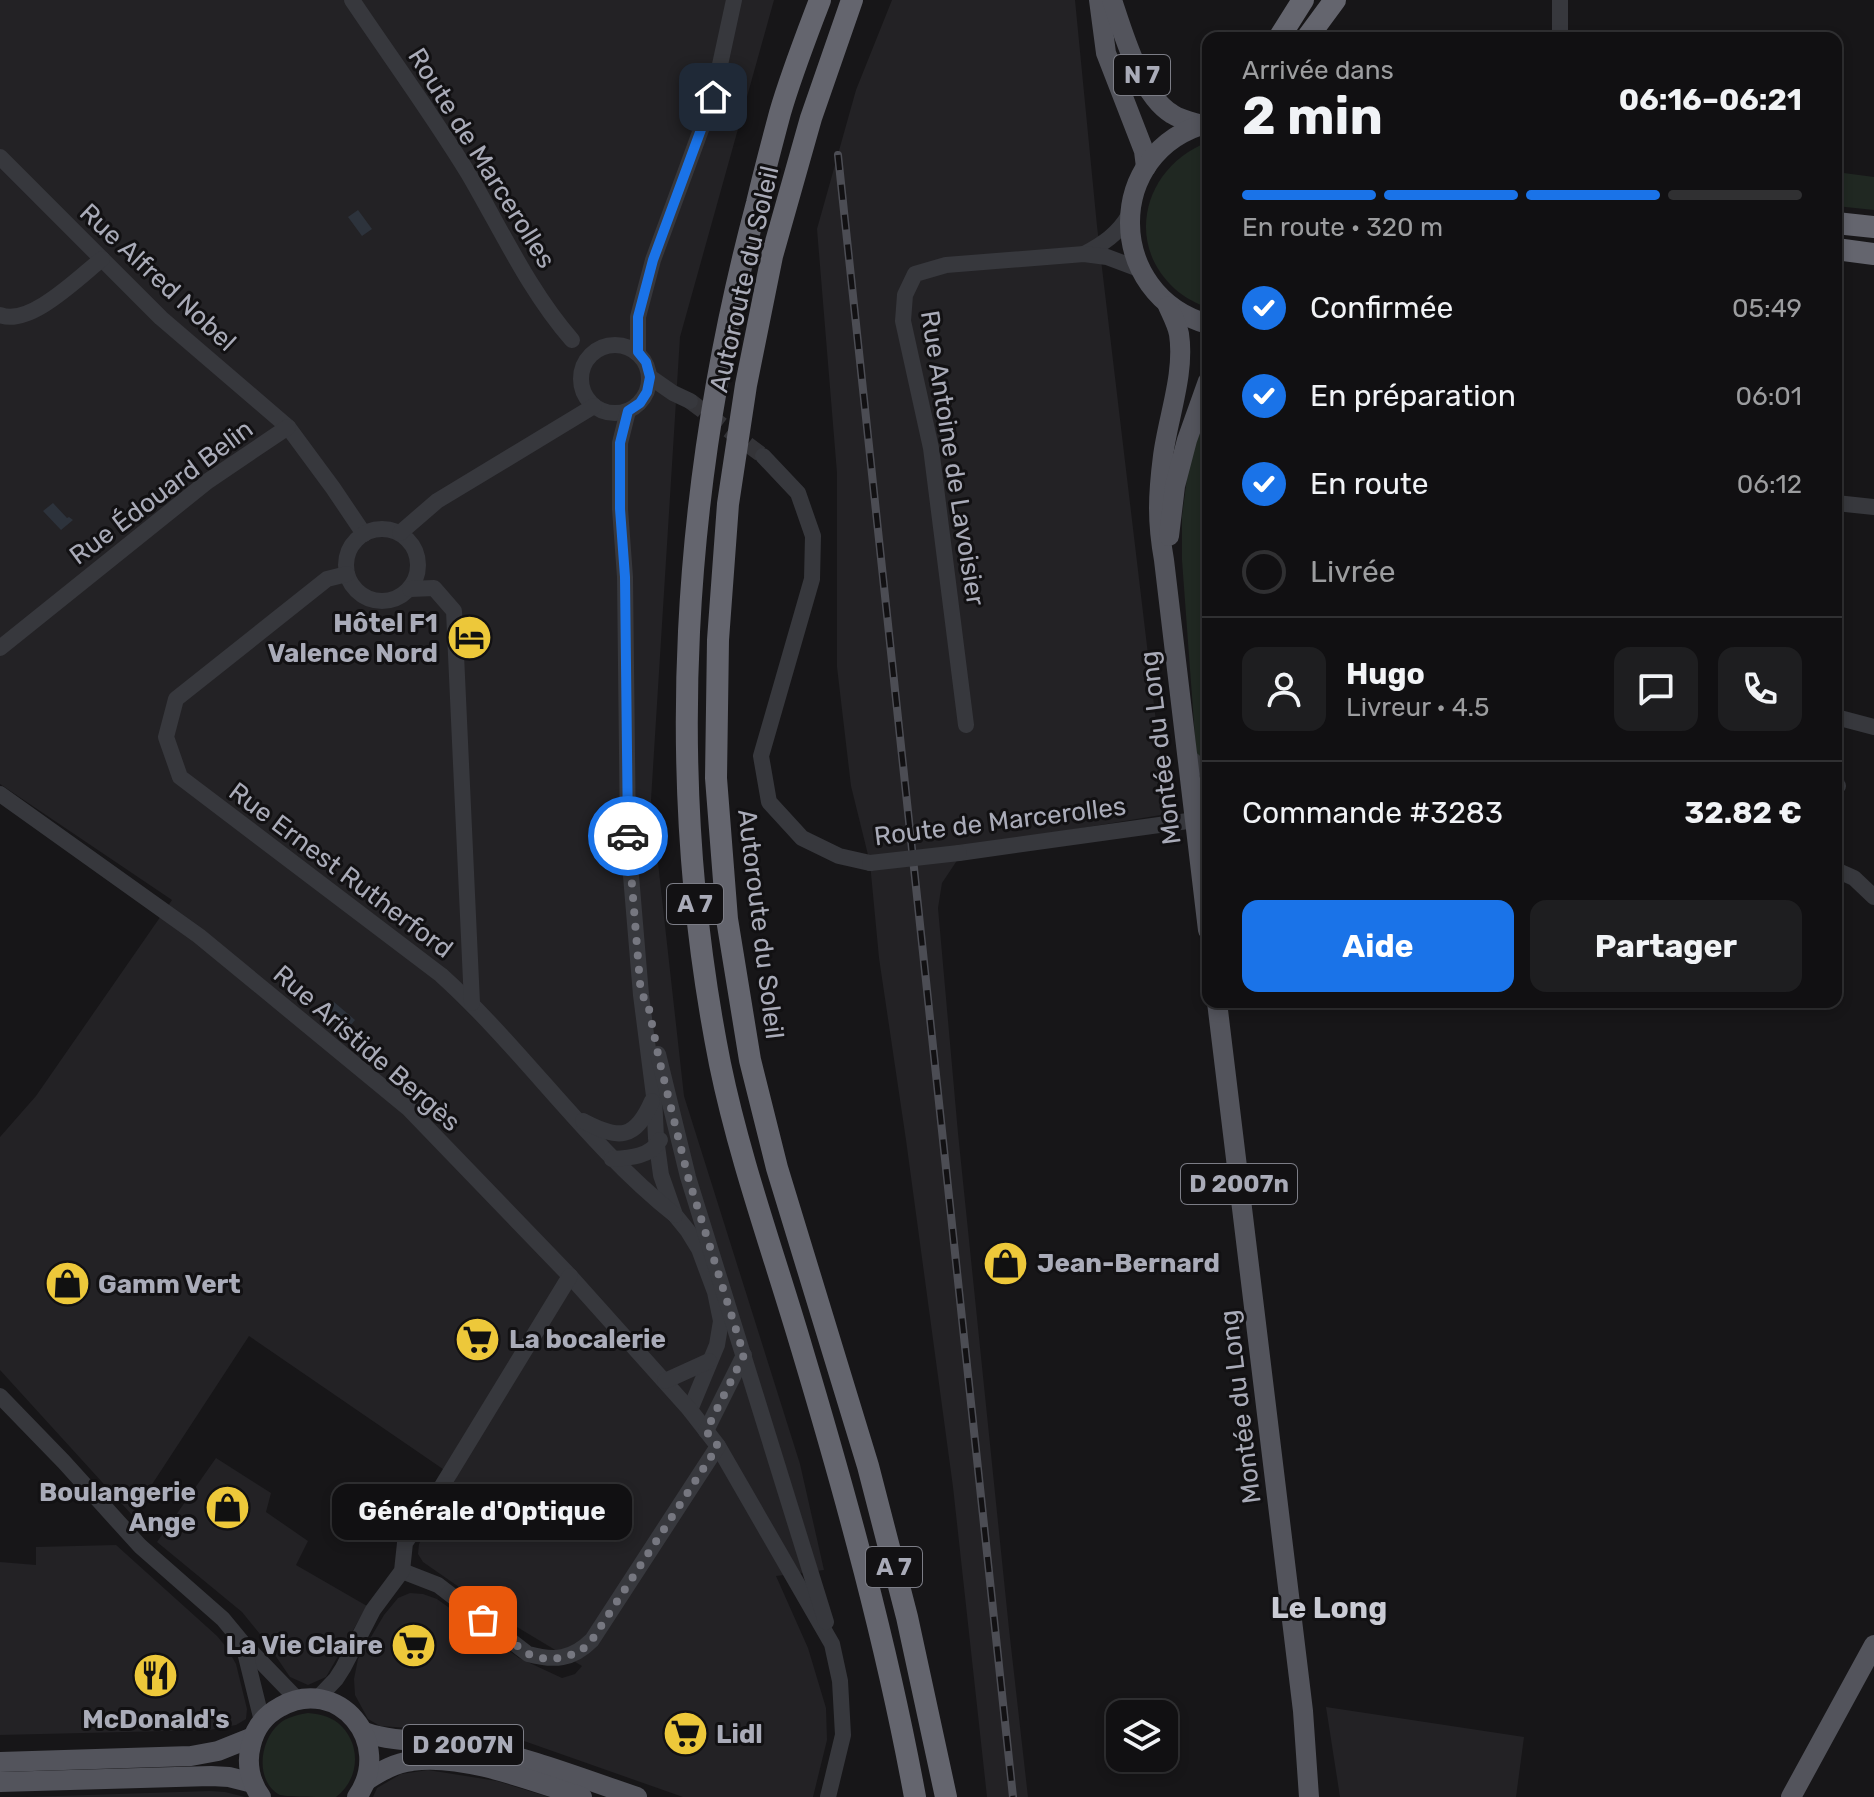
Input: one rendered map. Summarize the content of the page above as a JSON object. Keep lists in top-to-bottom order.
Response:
{
  "streets": {
    "highway": ["Autoroute du Soleil", "A 7"],
    "main road": [
      "N 7",
      "Montée du Long",
      "D 2007n",
      "D 2007N"
    ],
    "street": [
      "Route de Marcerolles",
      "Rue Alfred Nobel",
      "Rue Antoine de Lavoisier",
      "Rue Édouard Belin",
      "Rue Ernest Rutherford",
      "Rue Aristide Bergès"
    ]
  },
  "crossings": [
    ["Route de Marcerolles", "Montée du Long"],
    ["Rue Alfred Nobel", "Rue Édouard Belin"],
    ["Rue Édouard Belin", "Rue Ernest Rutherford"]
  ],
  "districts": ["Le Long"],
  "places": {
    "hotel": ["Hôtel F1 Valence Nord"],
    "shop": ["Jean-Bernard", "Gamm Vert", "Boulangerie Ange"],
    "supermarket": ["La bocalerie", "La Vie Claire", "Lidl"],
    "other": ["Générale d'Optique"],
    "restaurant": ["McDonald's"]
  },
  "page": {
    "heading": ["2 min", "Arrivée dans", "06:16–06:21"],
    "panel": [
      "Hugo",
      "Livreur · 4.5",
      "Commande #3283",
      "32.82 €"
    ],
    "bar": "En route · 320 m",
    "list": [
      ["Confirmée", "05:49"],
      ["En préparation", "06:01"],
      ["En route", "06:12"],
      "Livrée"
    ],
    "buttons": ["Aide", "Partager"],
    "bubble": "Générale d'Optique"
  }
}
